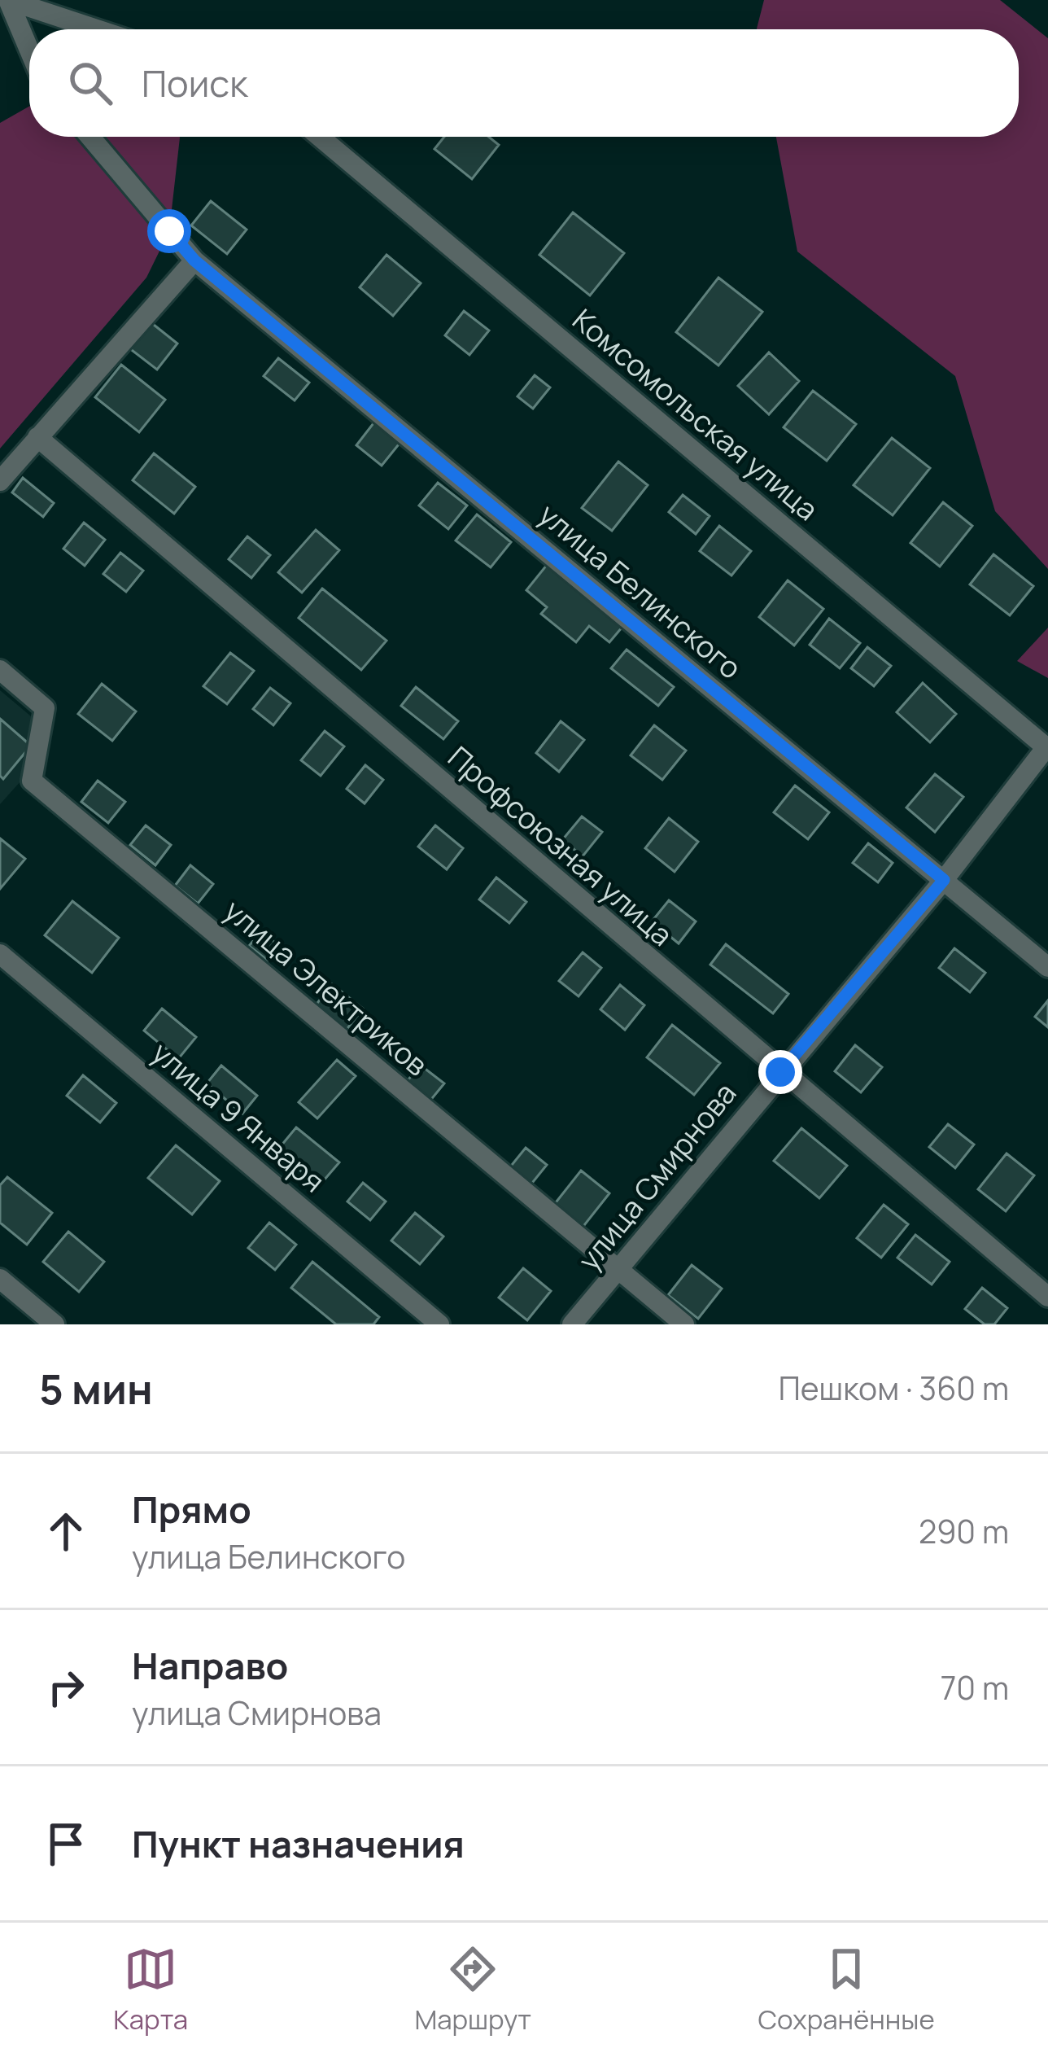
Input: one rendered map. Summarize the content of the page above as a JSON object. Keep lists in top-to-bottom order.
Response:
{
  "streets": {
    "street": [
      "Комсомольская улица",
      "улица Белинского",
      "Профсоюзная улица",
      "улица Электриков",
      "улица 9 Января",
      "улица Смирнова"
    ]
  },
  "crossings": [
    ["Комсомольская улица", "улица Смирнова"],
    ["улица Белинского", "улица Смирнова"],
    ["Профсоюзная улица", "улица Смирнова"],
    ["улица Электриков", "улица Смирнова"]
  ],
  "page": {
    "search": "Поиск",
    "heading": ["5 мин", "Пешком · 360 m"],
    "list": [
      ["Прямо", "улица Белинского", "290 m"],
      ["Направо", "улица Смирнова", "70 m"],
      "Пункт назначения"
    ],
    "nav": ["Карта", "Маршрут", "Сохранённые"]
  }
}
